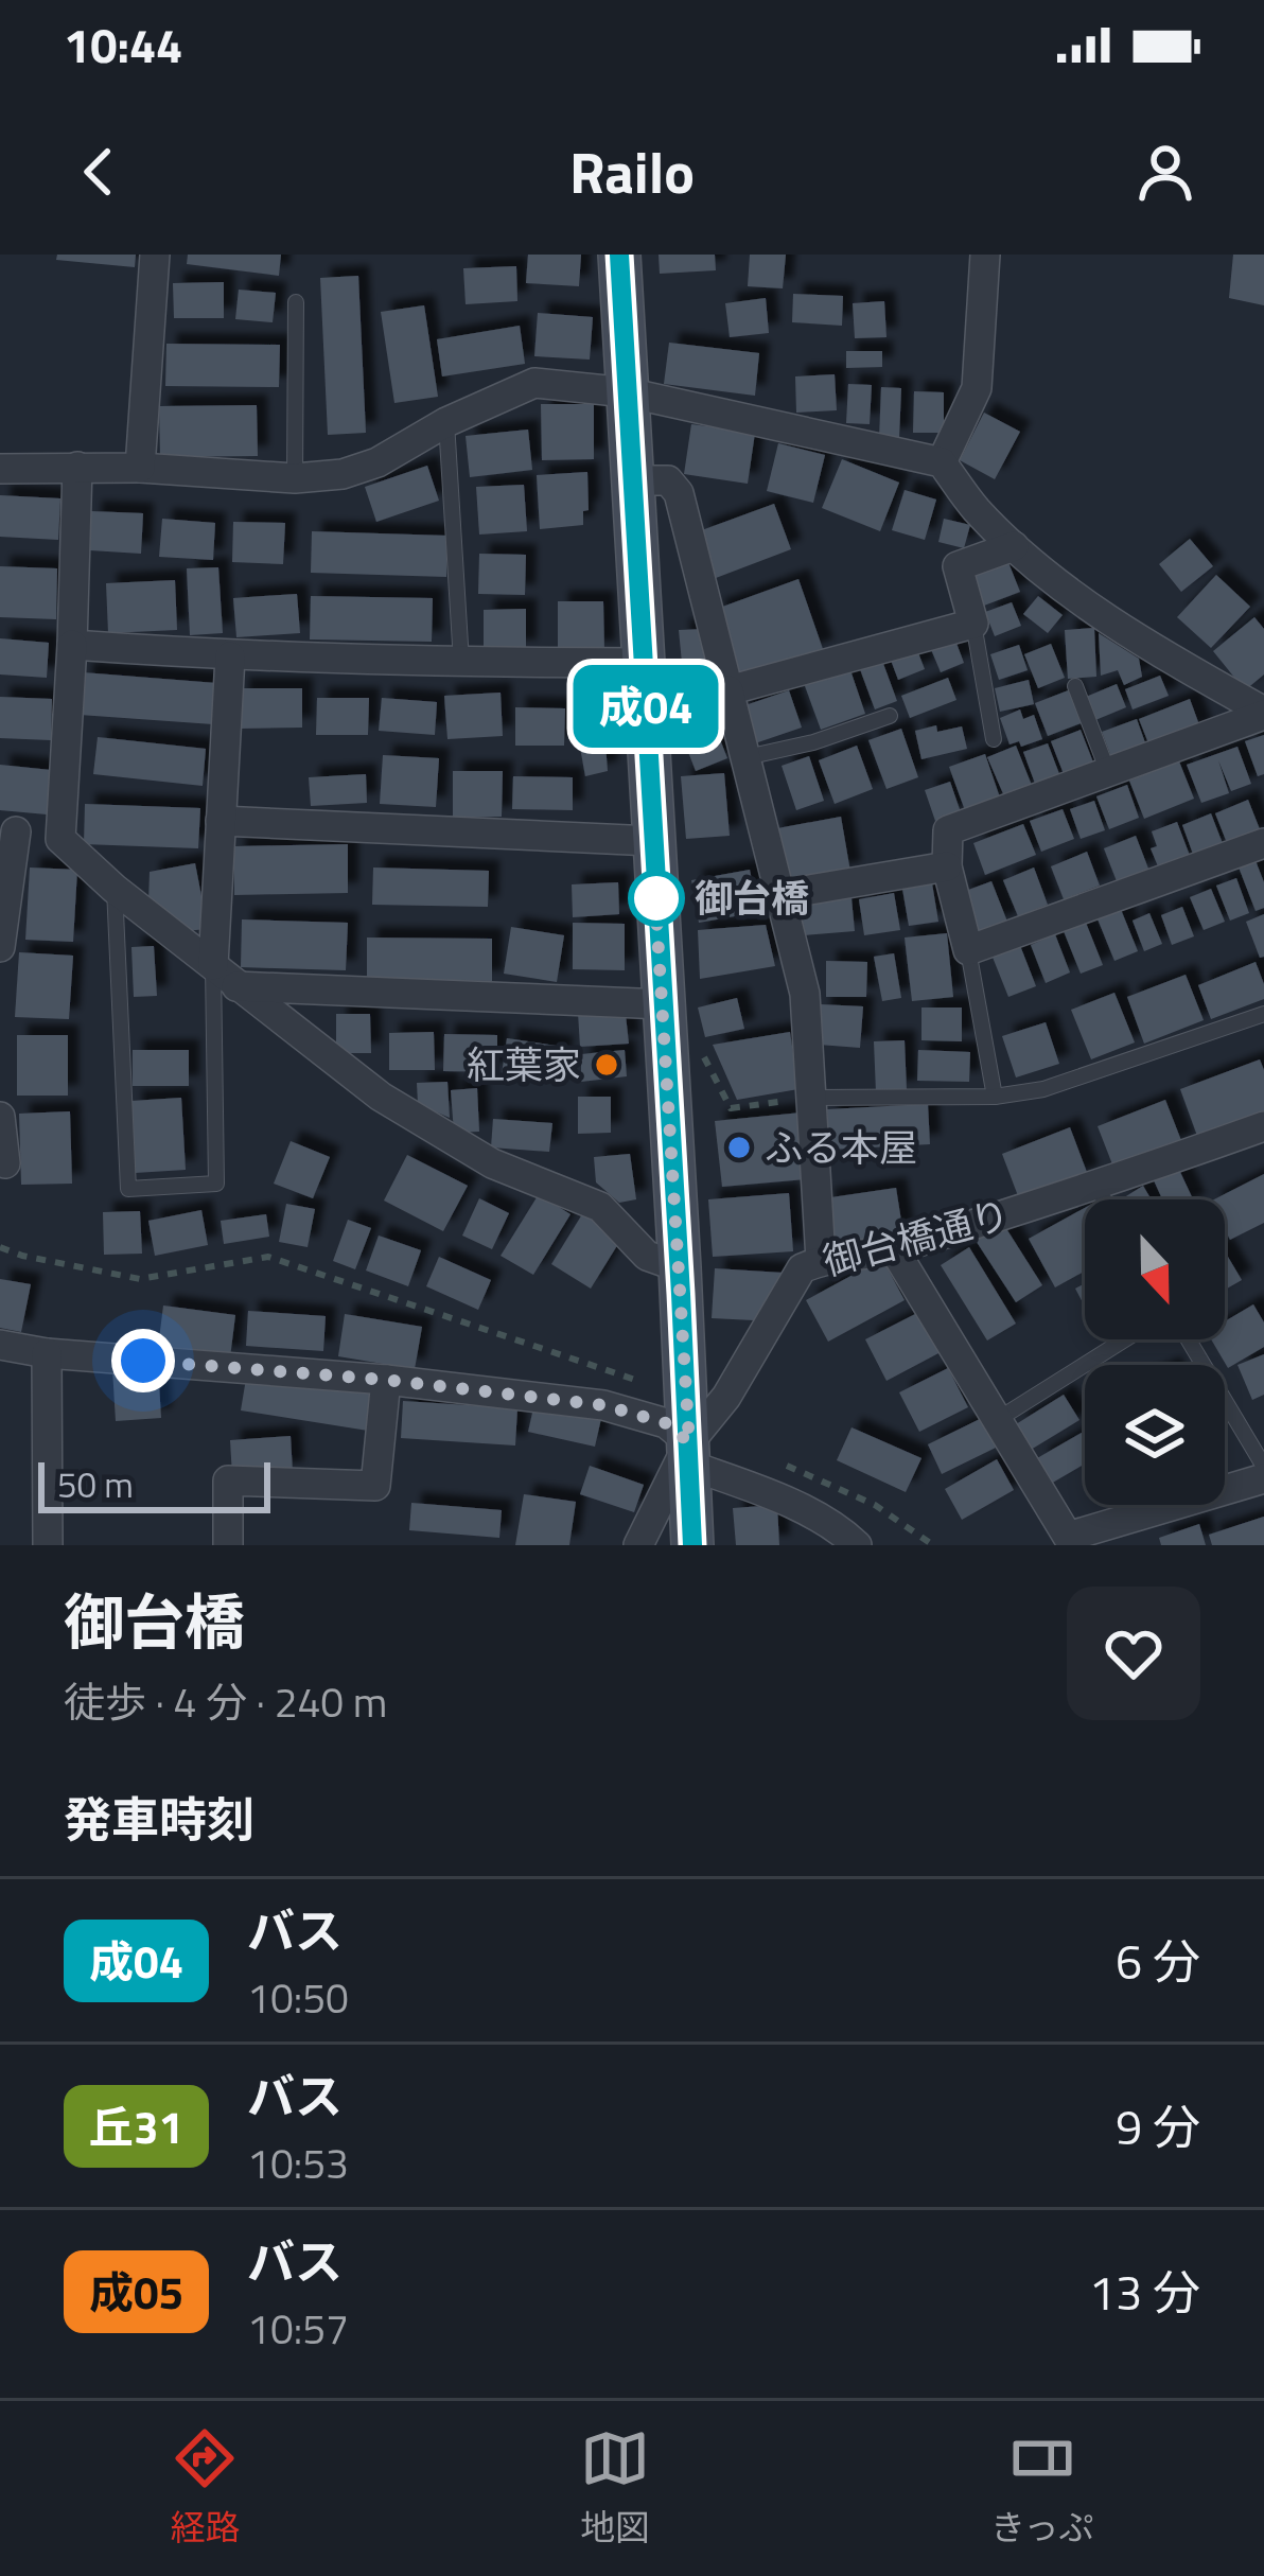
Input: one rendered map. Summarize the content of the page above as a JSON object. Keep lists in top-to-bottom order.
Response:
{
  "streets": {
    "street": ["御台橋通り"]
  },
  "places": ["御台橋", "紅葉家", "ふる本屋"],
  "lines": ["bus line 成04"],
  "scale_bar": "50 m",
  "north": "bottom",
  "page": {
    "status": "10:44",
    "header": "Railo",
    "on_map": "成04",
    "scale": "50 m",
    "heading": [
      ["御台橋", "徒歩 · 4 分 · 240 m"],
      "発車時刻"
    ],
    "list": [
      {
        "mark": "成04",
        "name": "バス",
        "note": "10:50",
        "value": "6 分"
      },
      {
        "mark": "丘31",
        "name": "バス",
        "note": "10:53",
        "value": "9 分"
      },
      {
        "mark": "成05",
        "name": "バス",
        "note": "10:57",
        "value": "13 分"
      }
    ],
    "tabs": ["経路", "地図", "きっぷ"]
  }
}
